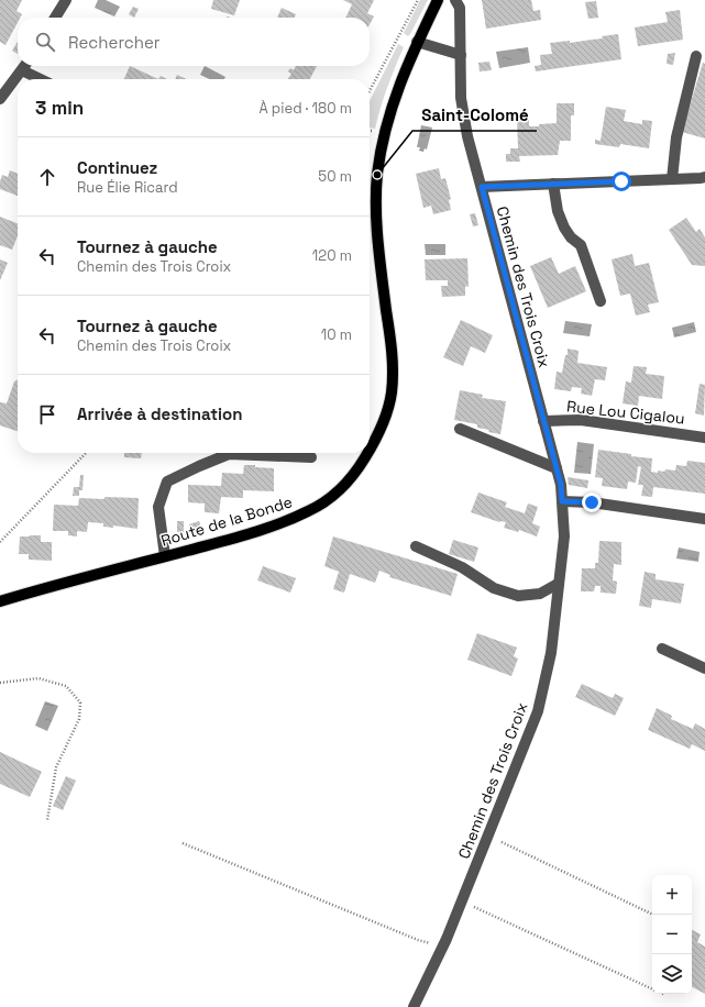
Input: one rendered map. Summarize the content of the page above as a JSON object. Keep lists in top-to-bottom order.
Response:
{
  "streets": {
    "main road": ["Route de la Bonde"],
    "street": ["Chemin des Trois Croix", "Rue Lou Cigalou"]
  },
  "crossings": [
    ["Chemin des Trois Croix", "Rue Lou Cigalou"]
  ],
  "places": ["Saint-Colomé"],
  "page": {
    "search": "Rechercher",
    "heading": ["3 min", "À pied · 180 m"],
    "list": [
      ["Continuez", "Rue Élie Ricard", "50 m"],
      ["Tournez à gauche", "Chemin des Trois Croix", "120 m"],
      ["Tournez à gauche", "Chemin des Trois Croix", "10 m"],
      "Arrivée à destination"
    ],
    "map_buttons": ["+", "−"]
  }
}
